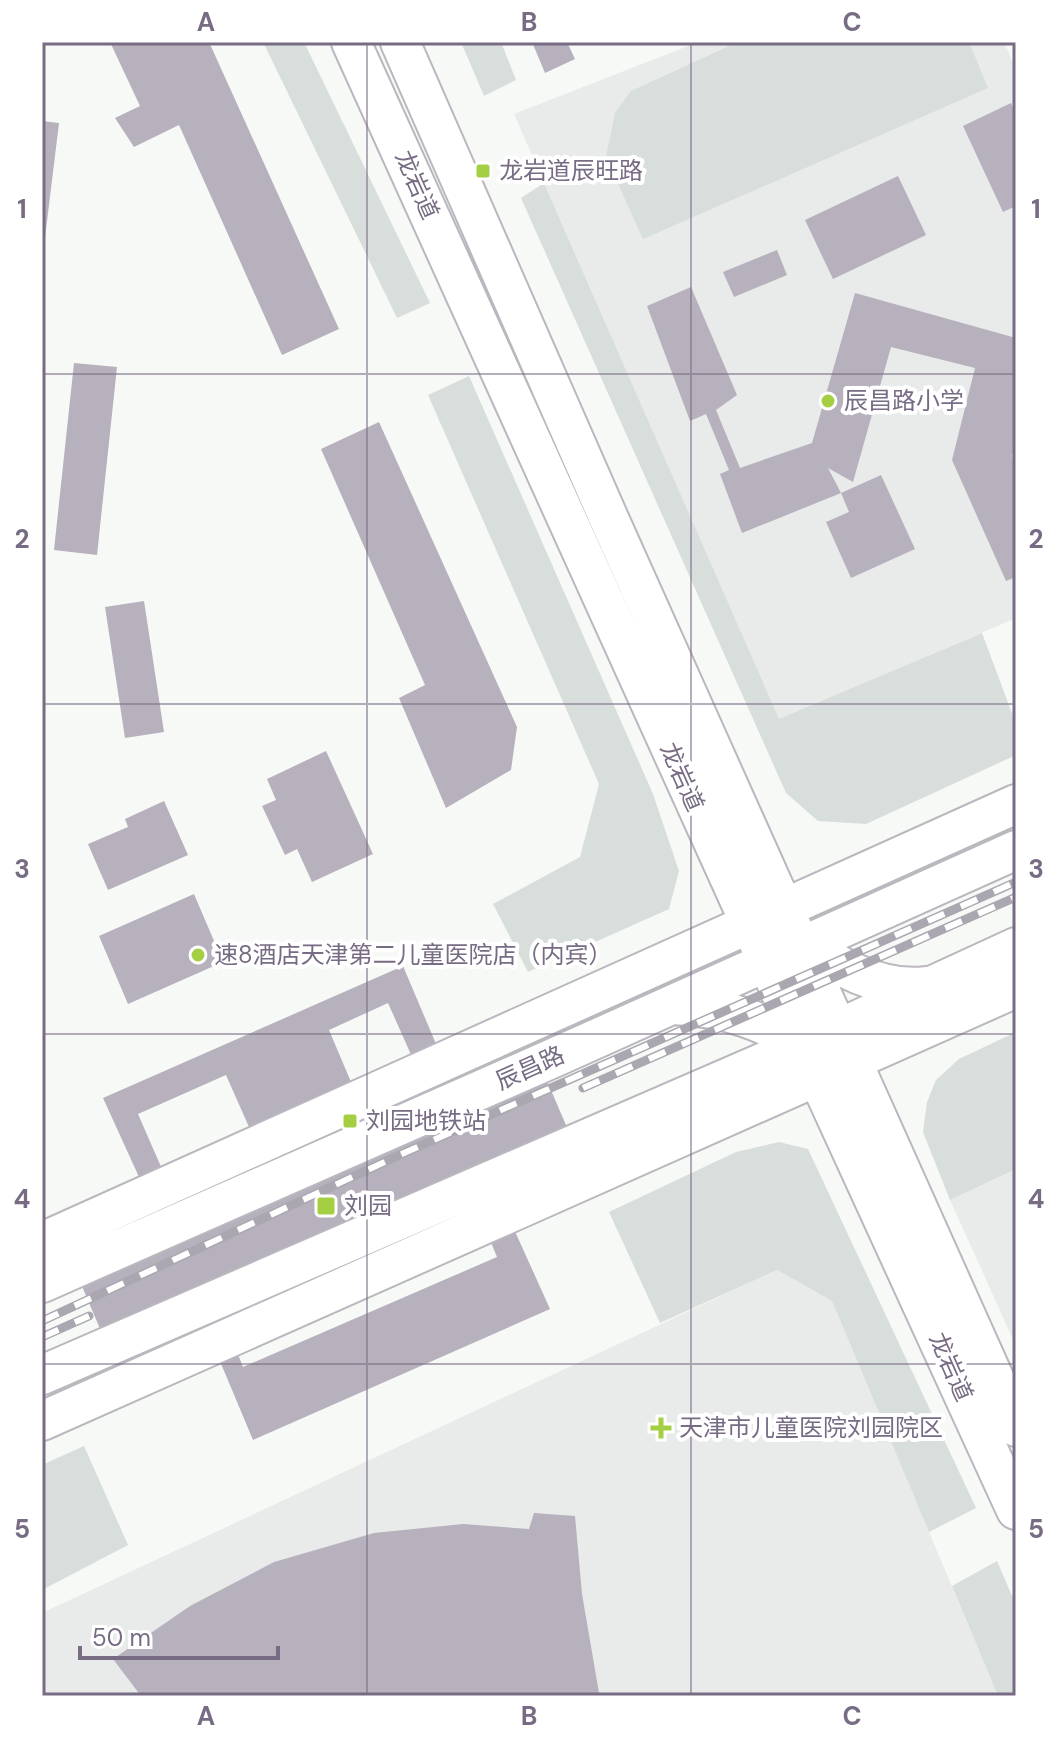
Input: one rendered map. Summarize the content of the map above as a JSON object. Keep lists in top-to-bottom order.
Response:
{
  "streets": {
    "main road": ["龙岩道", "辰昌路"]
  },
  "crossings": [
    ["龙岩道", "辰昌路"]
  ],
  "places": {
    "transit": ["龙岩道辰旺路", "刘园地铁站", "刘园"],
    "other": ["辰昌路小学", "速8酒店天津第二儿童医院店（内宾）"],
    "health": ["天津市儿童医院刘园院区"]
  },
  "scale_bar": "50 m",
  "grid": {
    "columns": ["A", "B", "C"],
    "rows": [
      "1",
      "2",
      "3",
      "4",
      "5"
    ]
  }
}
